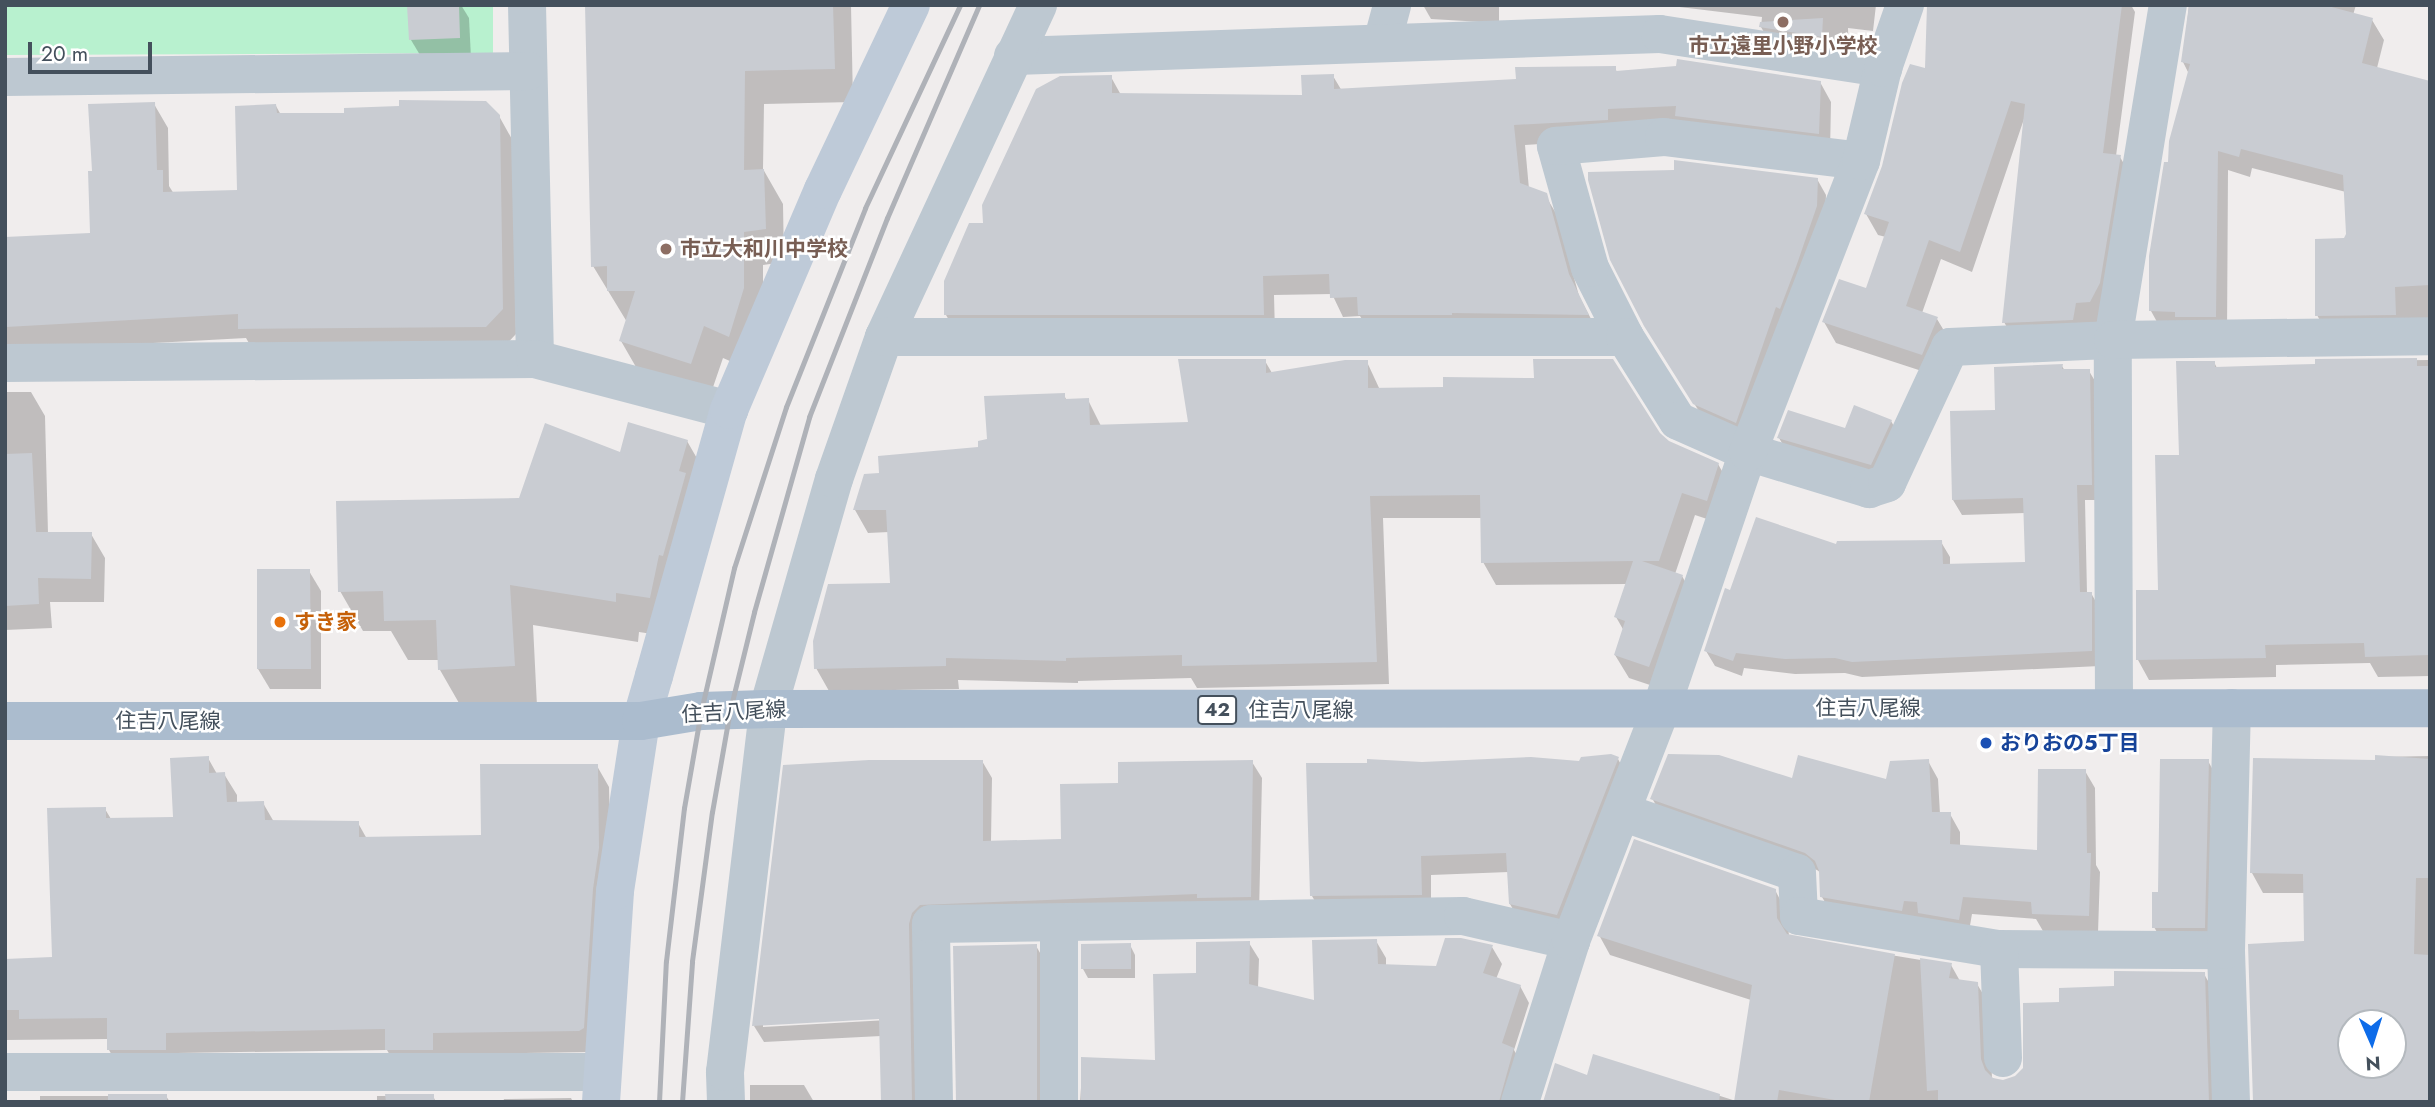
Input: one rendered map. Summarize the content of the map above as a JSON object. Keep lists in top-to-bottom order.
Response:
{
  "streets": {
    "main road": ["住吉八尾線", "42"]
  },
  "places": [
    "市立遠里小野小学校",
    "市立大和川中学校",
    "すき家",
    "おりおの5丁目"
  ],
  "scale_bar": "20 m",
  "north": "bottom"
}
